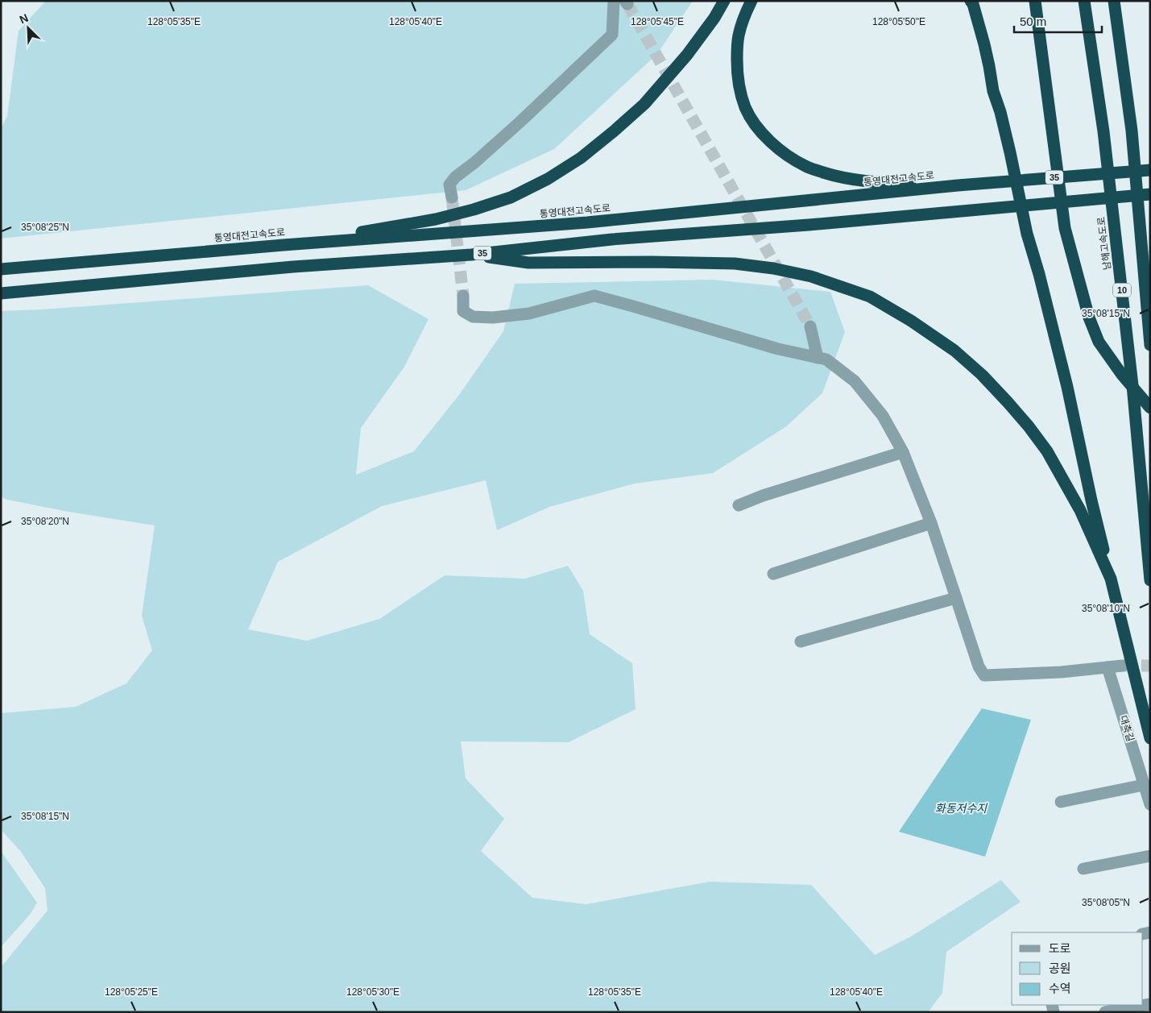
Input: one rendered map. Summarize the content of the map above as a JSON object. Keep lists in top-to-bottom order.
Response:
{
  "streets": {
    "highway": [
      "35",
      "통영대전고속도로",
      "남해고속도로",
      "10"
    ],
    "street": ["대축길"]
  },
  "water": ["화동저수지"],
  "legend": ["도로", "공원", "수역"],
  "scale_bar": "50 m",
  "north": "top left",
  "coordinates": [
    "128°05'35\"E",
    "128°05'50\"E",
    "128°05'40\"E",
    "128°05'45\"E",
    "35°08'25\"N",
    "35°08'15\"N",
    "35°08'20\"N",
    "35°08'10\"N",
    "35°08'05\"N",
    "128°05'25\"E",
    "128°05'30\"E"
  ]
}
